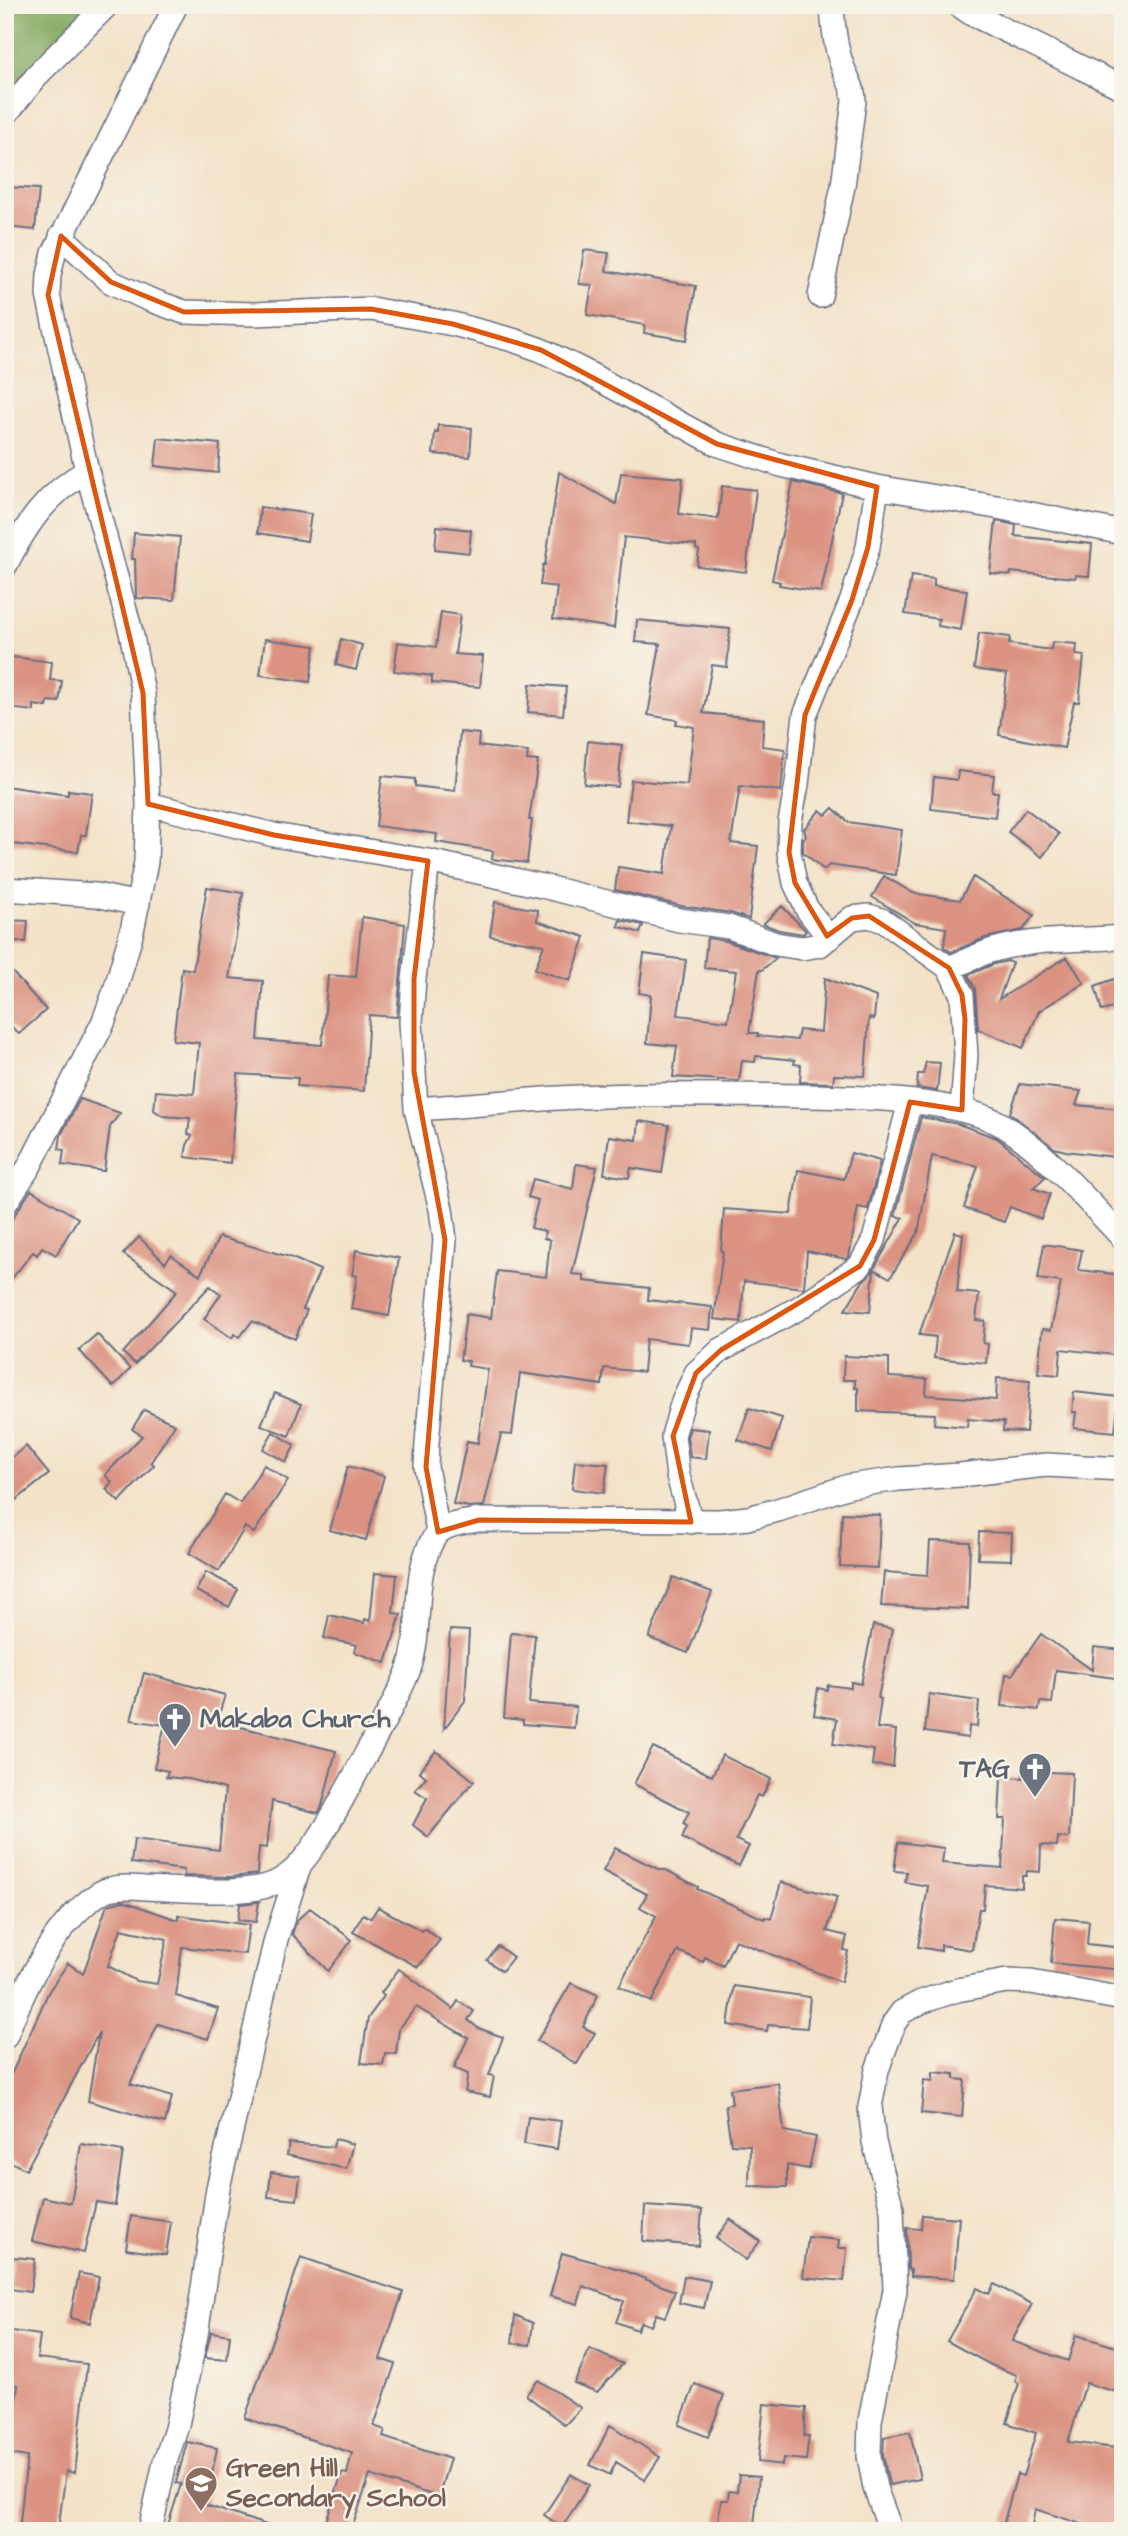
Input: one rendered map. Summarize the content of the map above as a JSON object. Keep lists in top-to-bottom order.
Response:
{
  "places": {
    "church": ["Makaba Church", "TAG"],
    "school or university": ["Green Hill Secondary School"]
  }
}
